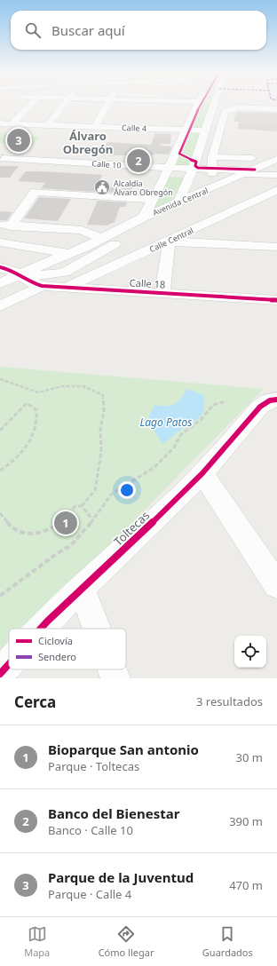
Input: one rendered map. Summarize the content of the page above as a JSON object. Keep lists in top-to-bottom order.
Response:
{
  "streets": {
    "street": [
      "Calle 4",
      "Calle 10",
      "Avenida Central",
      "Calle Central",
      "Calle 18",
      "Toltecas"
    ]
  },
  "crossings": [
    ["Calle 10", "Avenida Central"],
    ["Avenida Central", "Calle 18"],
    ["Calle Central", "Calle 18"]
  ],
  "districts": ["Álvaro Obregón"],
  "water": ["Lago Patos"],
  "places": {
    "public building": ["Alcaldía Álvaro Obregón"]
  },
  "legend": ["Ciclovía", "Sendero"],
  "page": {
    "search": "Buscar aquí",
    "pins": ["3", "2", "1"],
    "heading": ["Cerca", "3 resultados"],
    "list": [
      {
        "mark": "1",
        "name": "Bioparque San antonio",
        "note": "Parque · Toltecas",
        "value": "30 m"
      },
      {
        "mark": "2",
        "name": "Banco del Bienestar",
        "note": "Banco · Calle 10",
        "value": "390 m"
      },
      {
        "mark": "3",
        "name": "Parque de la Juventud",
        "note": "Parque · Calle 4",
        "value": "470 m"
      }
    ],
    "nav": ["Mapa", "Cómo llegar", "Guardados"]
  }
}
